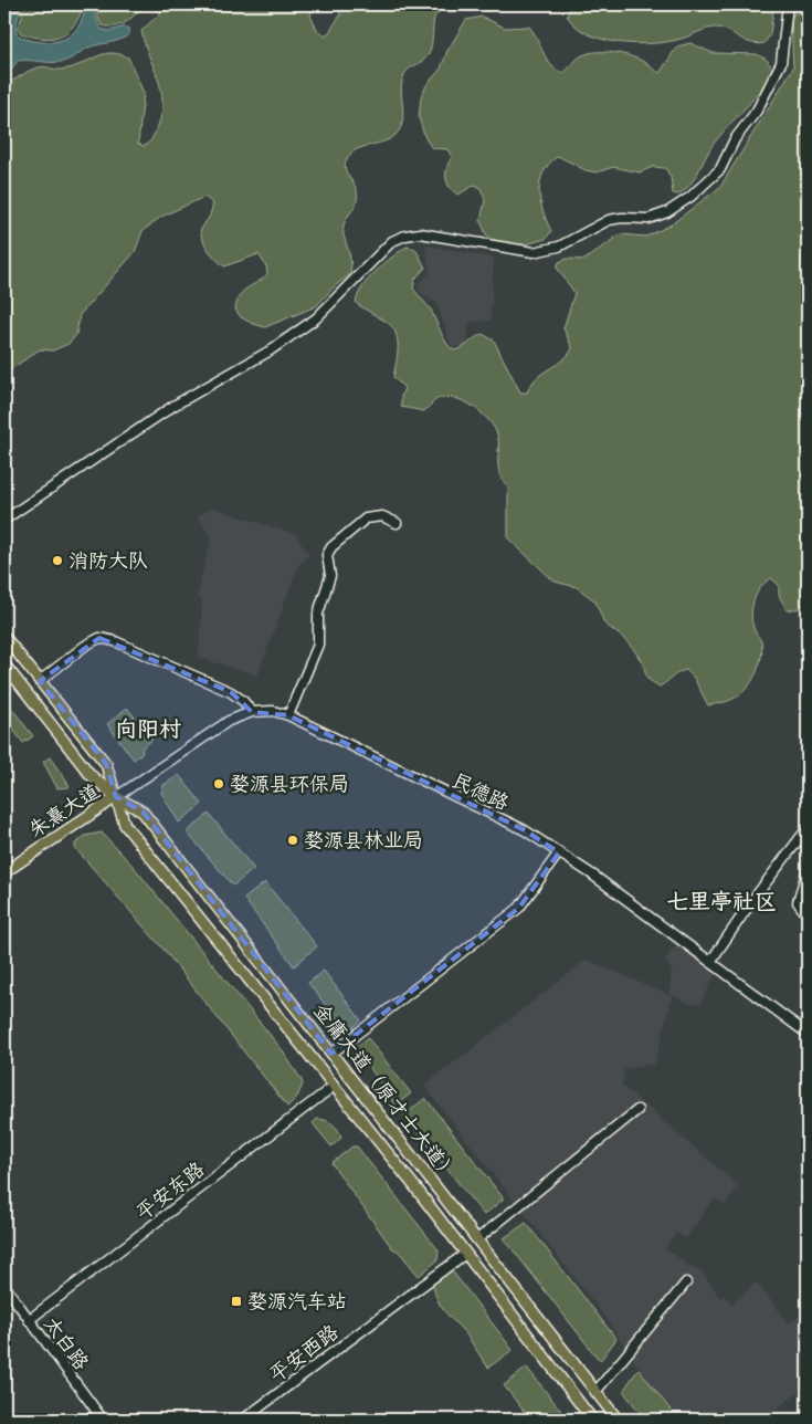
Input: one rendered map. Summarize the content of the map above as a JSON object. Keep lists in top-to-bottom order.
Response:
{
  "streets": {
    "main road": ["朱熹大道", "金庸大道（原才士大道）"],
    "street": [
      "民德路",
      "平安东路",
      "太白路",
      "平安西路"
    ]
  },
  "crossings": [
    ["民德路", "朱熹大道"],
    ["民德路", "金庸大道（原才士大道）"],
    ["朱熹大道", "金庸大道（原才士大道）"],
    ["金庸大道（原才士大道）", "平安东路"],
    ["金庸大道（原才士大道）", "平安西路"],
    ["平安东路", "太白路"]
  ],
  "districts": ["向阳村", "七里亭社区"],
  "places": {
    "other": ["消防大队", "婺源县环保局", "婺源县林业局"],
    "transit": ["婺源汽车站"]
  }
}
